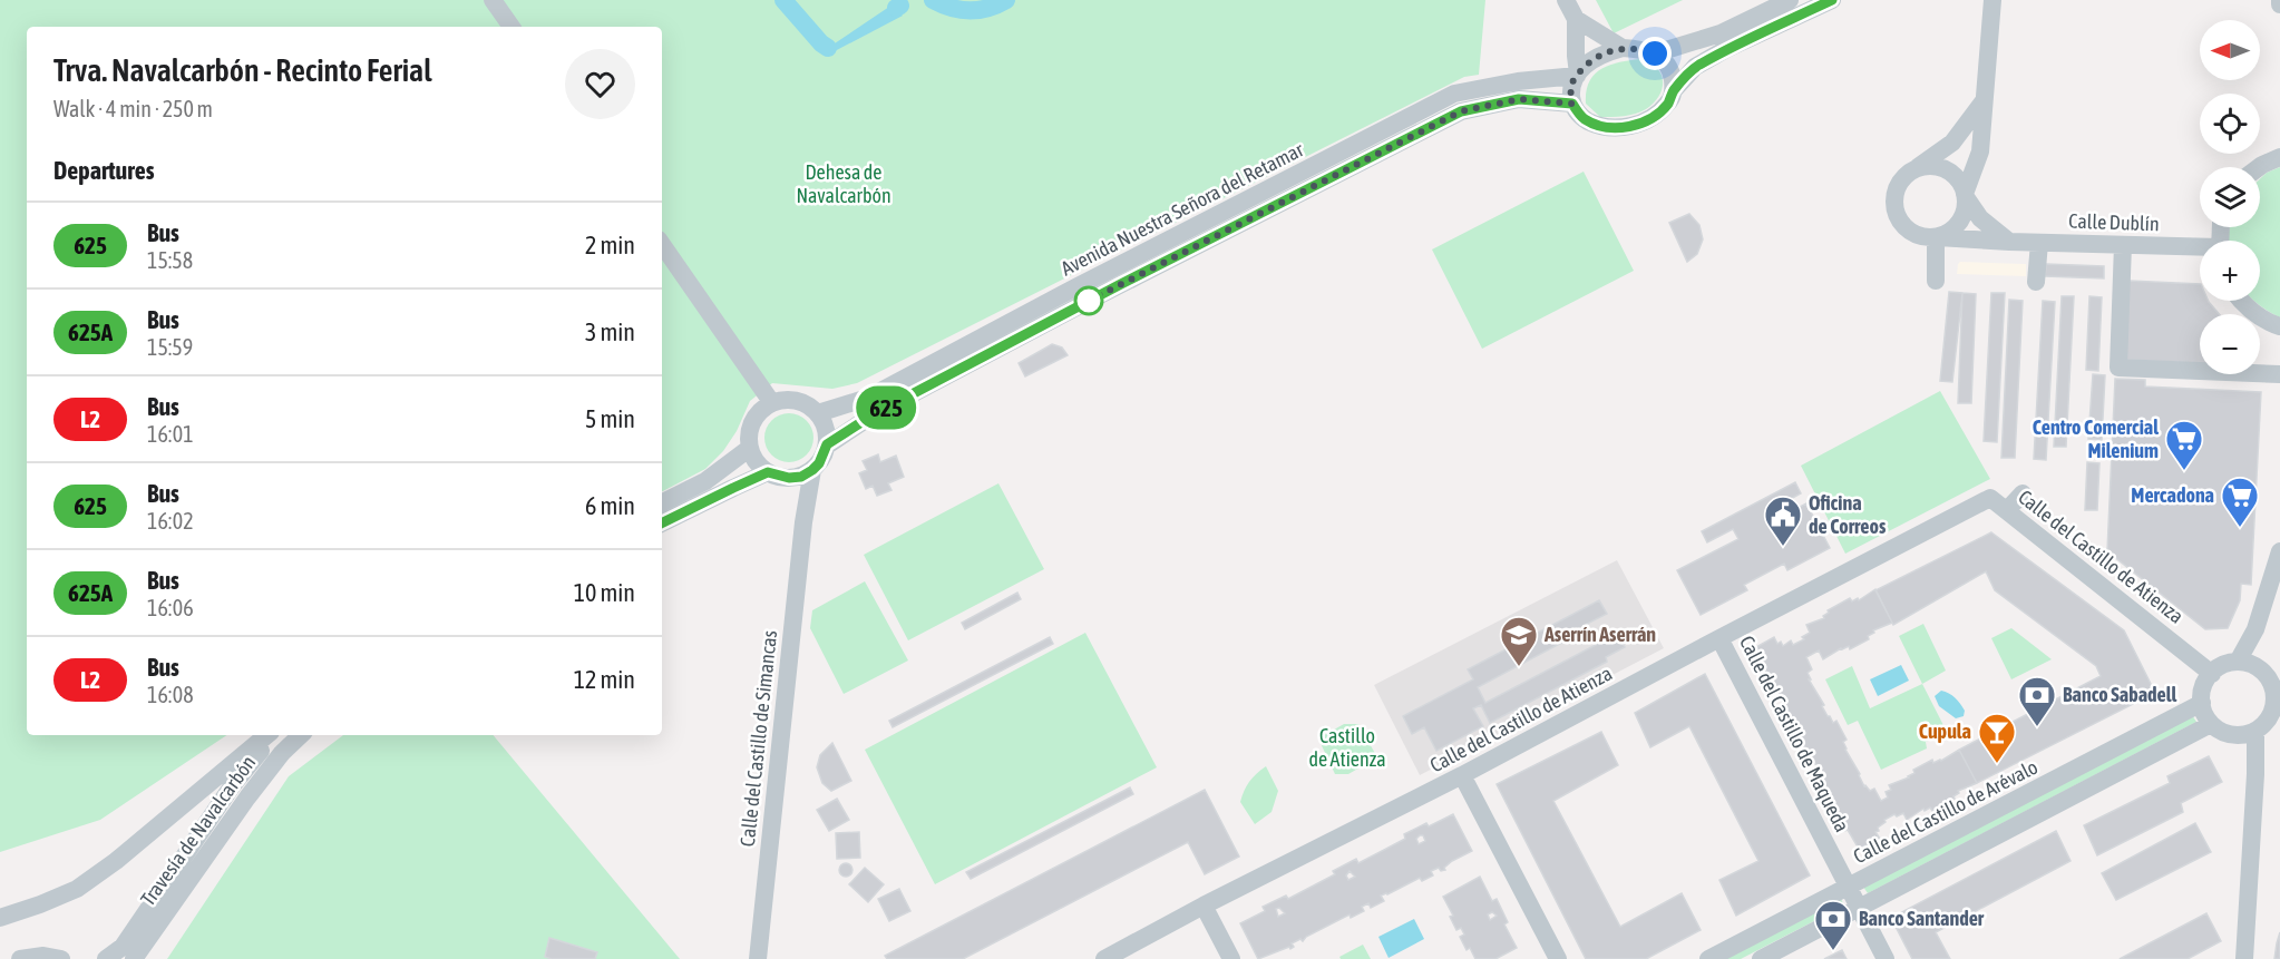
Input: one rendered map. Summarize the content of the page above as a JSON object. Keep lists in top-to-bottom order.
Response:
{
  "streets": {
    "street": [
      "Avenida Nuestra Señora del Retamar",
      "Calle Dublín",
      "Calle del Castillo de Atienza",
      "Calle del Castillo de Maqueda",
      "Calle del Castillo de Simancas",
      "Calle del Castillo de Arévalo",
      "Travesía de Navalcarbón"
    ]
  },
  "crossings": [
    ["Avenida Nuestra Señora del Retamar", "Calle del Castillo de Simancas"],
    ["Calle del Castillo de Atienza", "Calle del Castillo de Maqueda"],
    ["Calle del Castillo de Atienza", "Calle del Castillo de Arévalo"],
    ["Calle del Castillo de Maqueda", "Calle del Castillo de Arévalo"]
  ],
  "parks": ["Dehesa de Navalcarbón", "Castillo de Atienza"],
  "places": {
    "supermarket": ["Centro Comercial Milenium", "Mercadona"],
    "public building": ["Oficina de Correos"],
    "school or university": ["Aserrín Aserrán"],
    "bank": ["Banco Sabadell", "Banco Santander"],
    "bar": ["Cupula"]
  },
  "lines": ["bus line 625"],
  "north": "left",
  "page": {
    "on_map": "625",
    "map_buttons": ["+", "−"],
    "heading": [
      ["Trva. Navalcarbón - Recinto Ferial", "Walk · 4 min · 250 m"],
      "Departures"
    ],
    "list": [
      {
        "mark": "625",
        "name": "Bus",
        "note": "15:58",
        "value": "2 min"
      },
      {
        "mark": "625A",
        "name": "Bus",
        "note": "15:59",
        "value": "3 min"
      },
      {
        "mark": "L2",
        "name": "Bus",
        "note": "16:01",
        "value": "5 min"
      },
      {
        "mark": "625",
        "name": "Bus",
        "note": "16:02",
        "value": "6 min"
      },
      {
        "mark": "625A",
        "name": "Bus",
        "note": "16:06",
        "value": "10 min"
      },
      {
        "mark": "L2",
        "name": "Bus",
        "note": "16:08",
        "value": "12 min"
      }
    ]
  }
}
